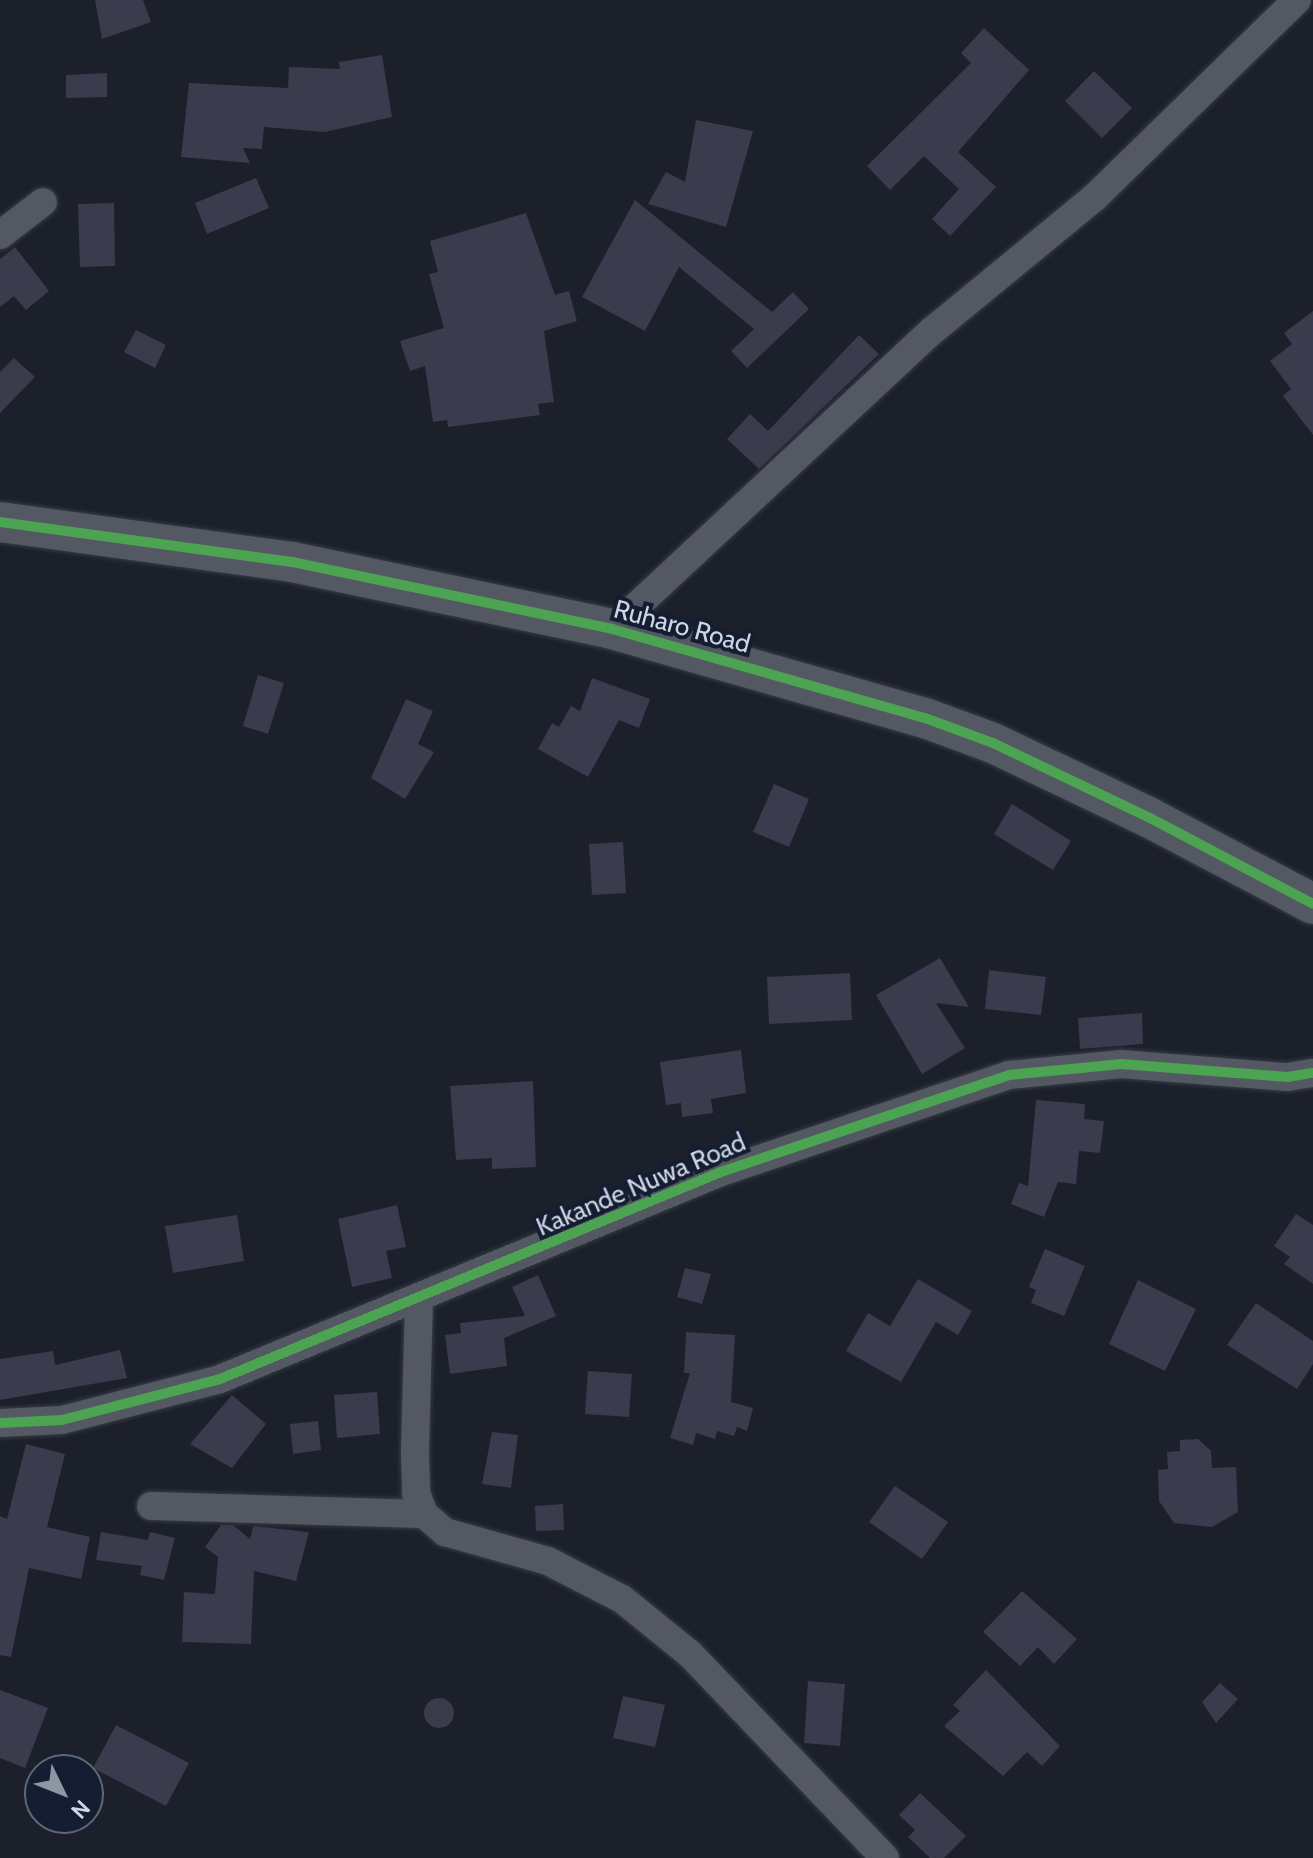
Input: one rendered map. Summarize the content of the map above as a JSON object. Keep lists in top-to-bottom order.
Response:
{
  "streets": {
    "street": ["Ruharo Road", "Kakande Nuwa Road"]
  },
  "north": "bottom right"
}
